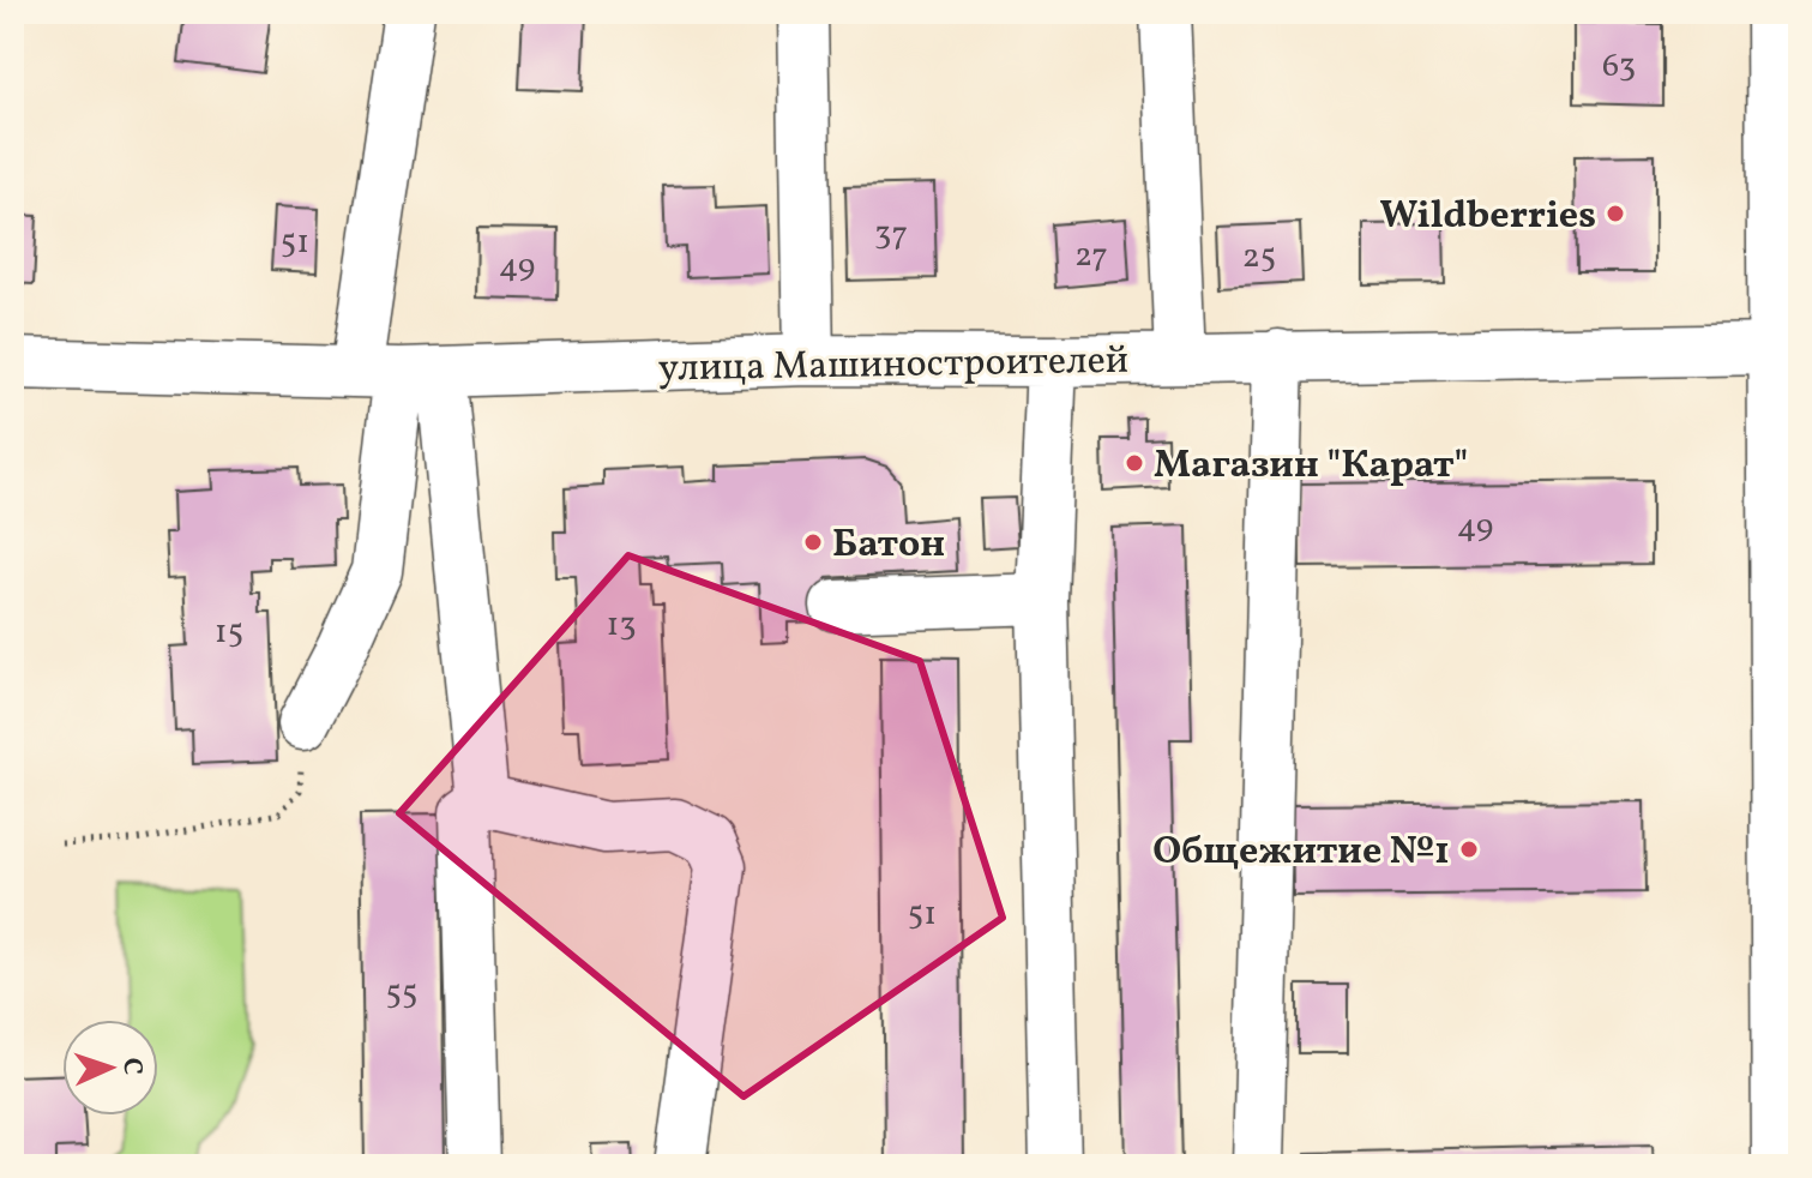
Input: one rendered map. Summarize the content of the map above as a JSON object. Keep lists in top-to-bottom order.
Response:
{
  "streets": {
    "street": ["улица Машиностроителей"]
  },
  "places": [
    "Wildberries",
    "Магазин \"Карат\"",
    "Батон",
    "Общежитие №1"
  ],
  "house_numbers": [
    "63",
    "37",
    "51",
    "27",
    "25",
    "49",
    "49",
    "13",
    "15",
    "51",
    "55"
  ],
  "north": "right"
}
